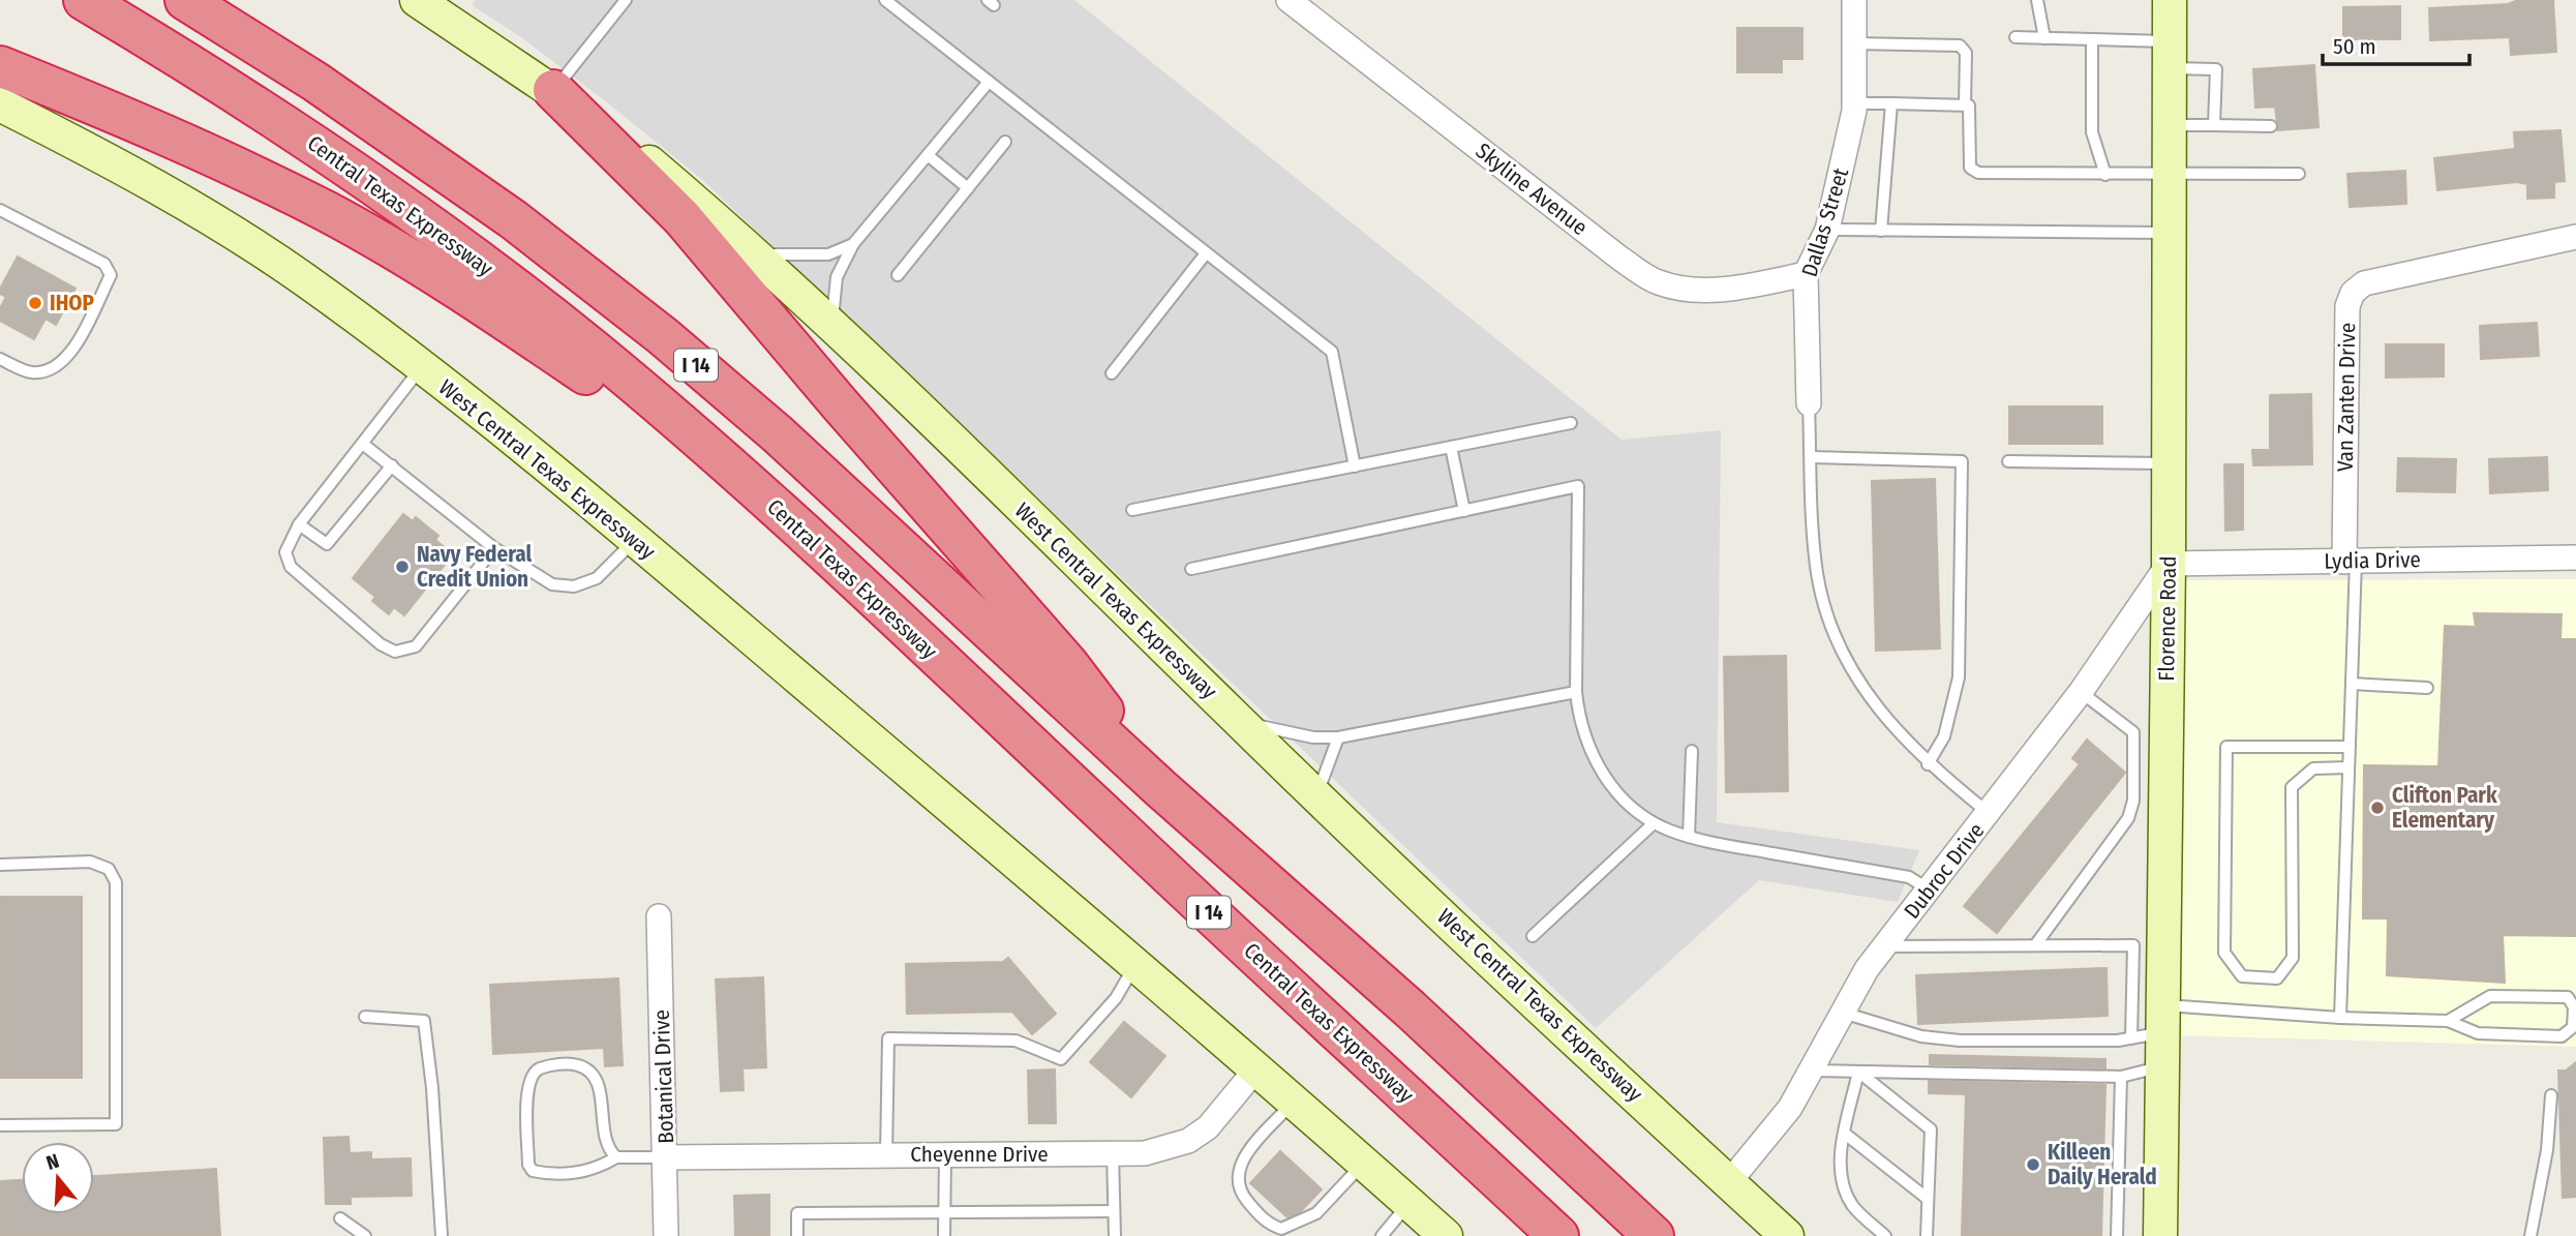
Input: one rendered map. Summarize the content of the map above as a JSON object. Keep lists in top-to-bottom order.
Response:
{
  "streets": {
    "highway": ["Central Texas Expressway", "I 14"],
    "main road": ["West Central Texas Expressway", "Florence Road"],
    "street": [
      "Skyline Avenue",
      "Dallas Street",
      "Van Zanten Drive",
      "Lydia Drive",
      "Dubroc Drive",
      "Botanical Drive",
      "Cheyenne Drive"
    ]
  },
  "crossings": [
    ["Skyline Avenue", "Dallas Street"],
    ["Van Zanten Drive", "Lydia Drive"],
    ["West Central Texas Expressway", "Dubroc Drive"],
    ["West Central Texas Expressway", "Cheyenne Drive"],
    ["Lydia Drive", "Florence Road"],
    ["Lydia Drive", "Dubroc Drive"],
    ["Florence Road", "Dubroc Drive"],
    ["Botanical Drive", "Cheyenne Drive"]
  ],
  "places": [
    "IHOP",
    "Navy Federal Credit Union",
    "Clifton Park Elementary",
    "Killeen Daily Herald"
  ],
  "scale_bar": "50 m",
  "north": "top"
}
